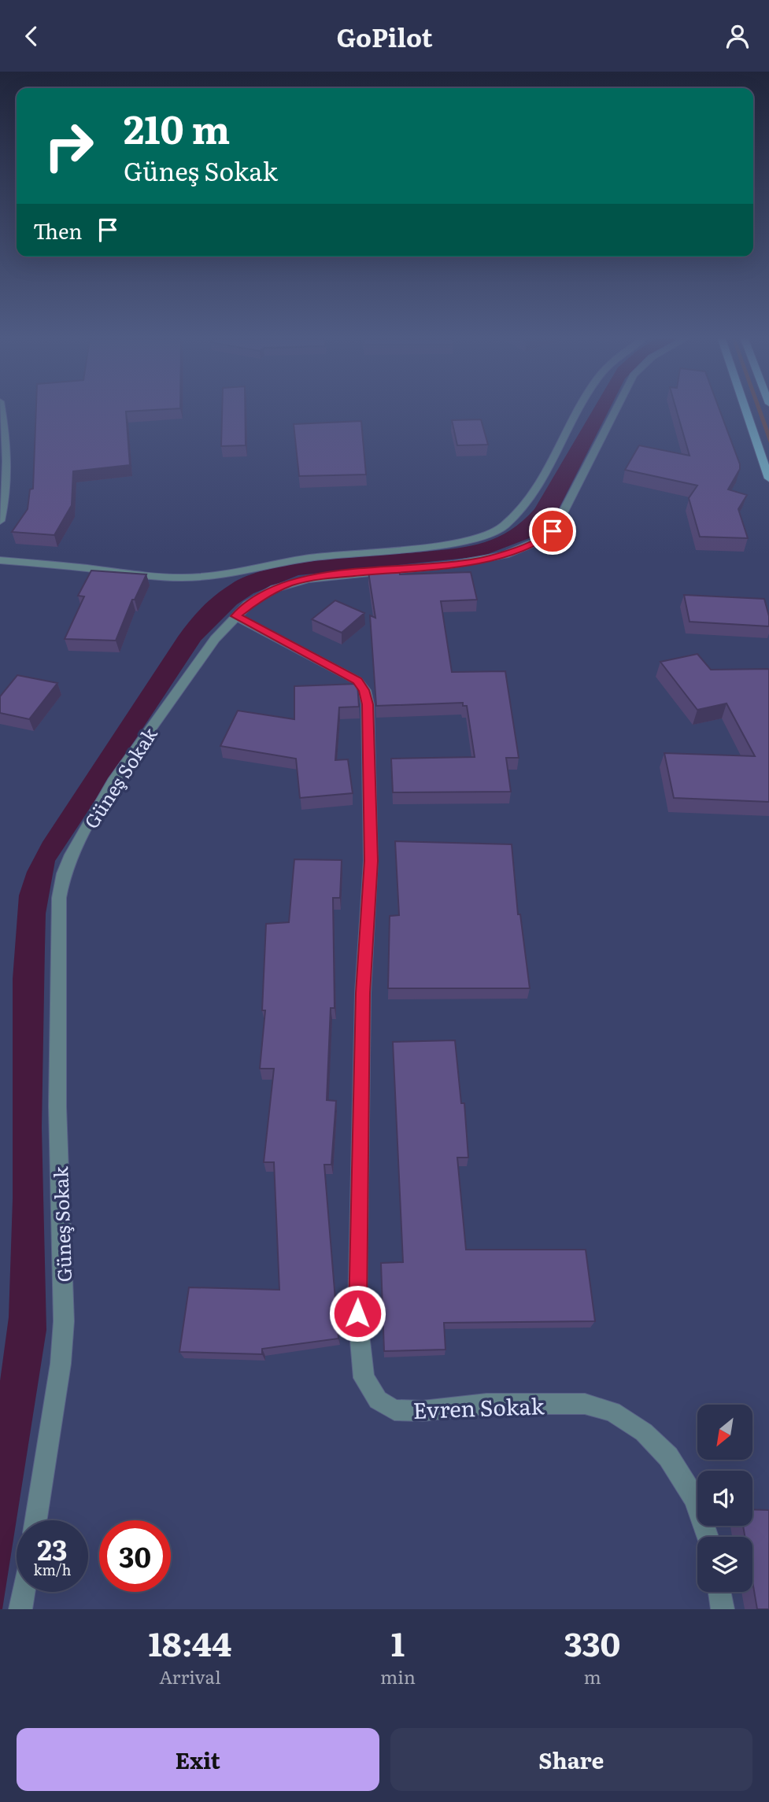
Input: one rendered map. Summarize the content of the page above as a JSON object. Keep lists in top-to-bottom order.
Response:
{
  "streets": {
    "street": ["Güneş Sokak", "Evren Sokak"]
  },
  "crossings": [
    ["Güneş Sokak", "Evren Sokak"]
  ],
  "north": "bottom left",
  "page": {
    "header": "GoPilot",
    "turn": ["210 m", "Güneş Sokak"],
    "then": "Then",
    "speed": "23 km/h",
    "limit": "30",
    "eta": [
      "18:44",
      "Arrival",
      "1",
      "min",
      "330",
      "m"
    ],
    "buttons": ["Exit", "Share"]
  }
}
